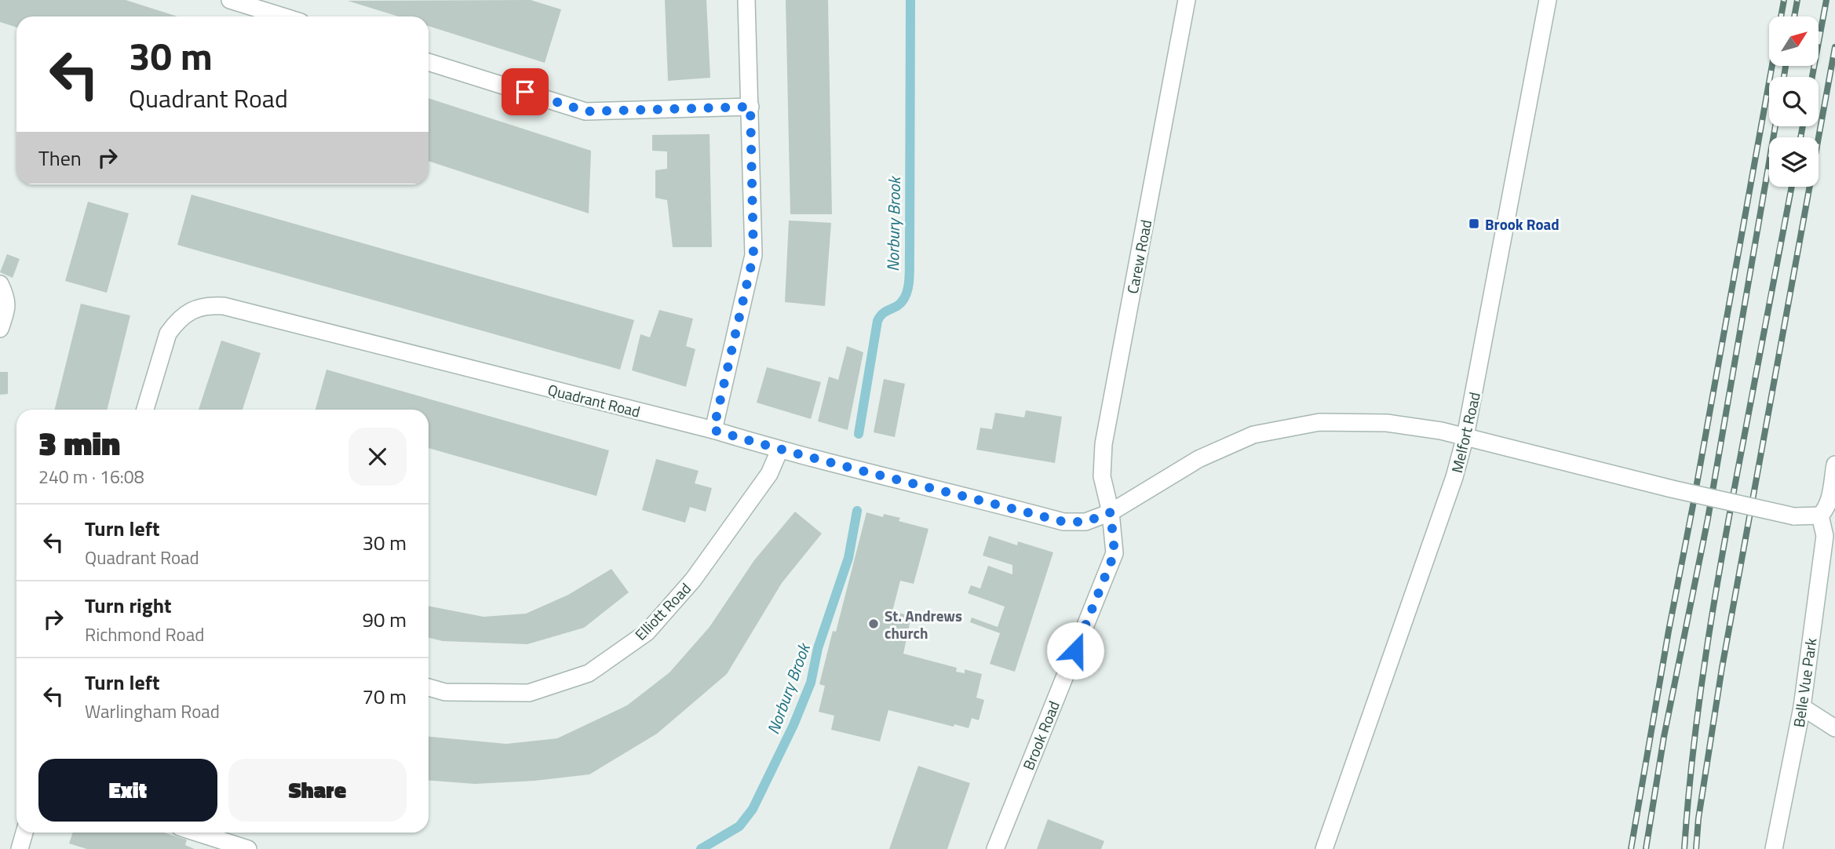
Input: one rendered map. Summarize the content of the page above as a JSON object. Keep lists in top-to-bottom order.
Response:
{
  "streets": {
    "street": [
      "Carew Road",
      "Quadrant Road",
      "Melfort Road",
      "Elliott Road",
      "Belle Vue Park",
      "Brook Road"
    ]
  },
  "crossings": [
    ["Carew Road", "Quadrant Road"],
    ["Carew Road", "Brook Road"],
    ["Quadrant Road", "Elliott Road"],
    ["Quadrant Road", "Brook Road"]
  ],
  "water": ["Norbury Brook"],
  "places": {
    "transit": ["Brook Road"],
    "other": ["St. Andrews church"]
  },
  "north": "top right",
  "page": {
    "turn": ["30 m", "Quadrant Road"],
    "then": "Then",
    "heading": ["3 min", "240 m · 16:08"],
    "list": [
      {
        "name": "Turn left",
        "note": "Quadrant Road",
        "value": "30 m"
      },
      {
        "name": "Turn right",
        "note": "Richmond Road",
        "value": "90 m"
      },
      {
        "name": "Turn left",
        "note": "Warlingham Road",
        "value": "70 m"
      }
    ],
    "buttons": ["Exit", "Share"]
  }
}
